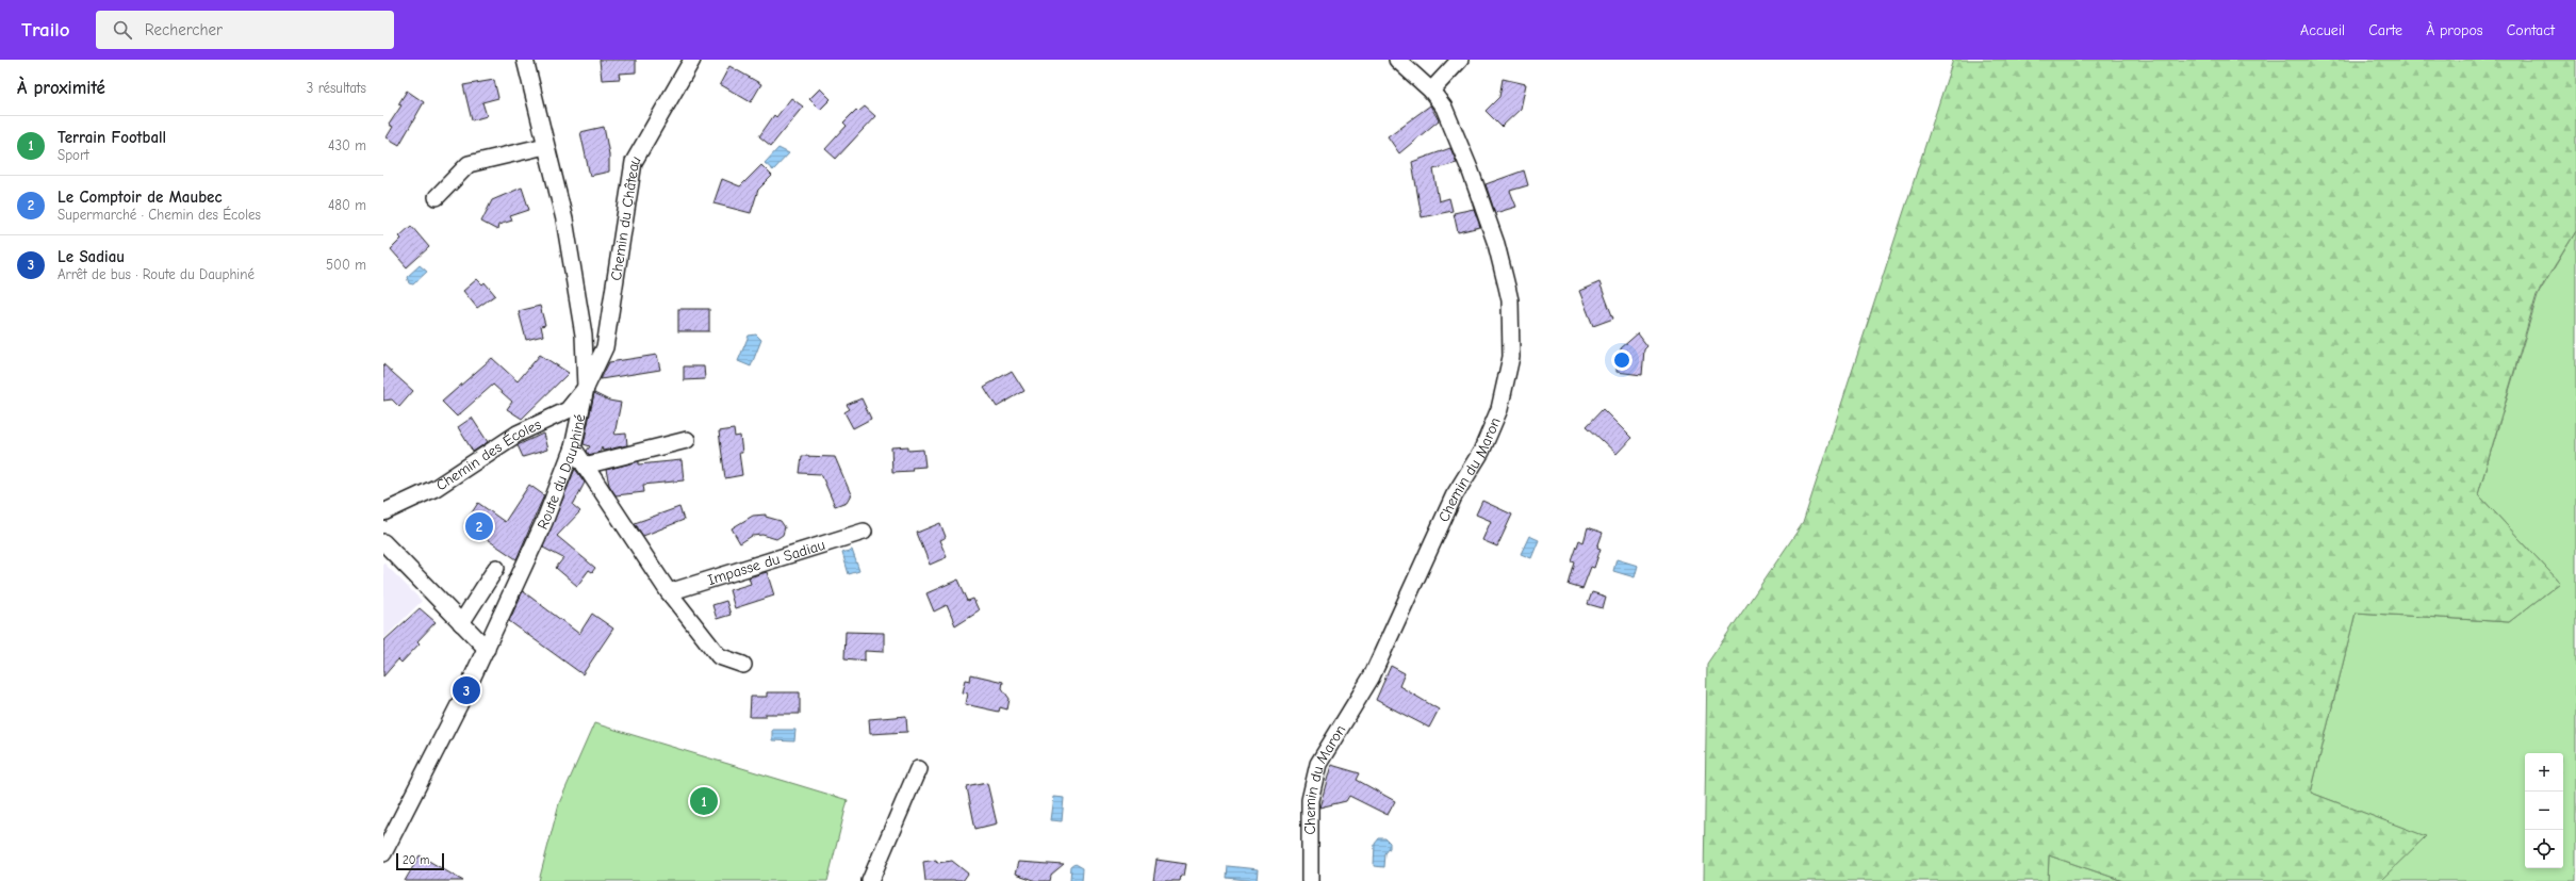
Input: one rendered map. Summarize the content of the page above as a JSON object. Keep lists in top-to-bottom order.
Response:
{
  "streets": {
    "street": [
      "Chemin du Château",
      "Chemin des Écoles",
      "Chemin du Maron",
      "Route du Dauphiné",
      "Impasse du Sadiau"
    ]
  },
  "crossings": [
    ["Chemin du Château", "Chemin des Écoles"],
    ["Chemin du Château", "Route du Dauphiné"],
    ["Chemin des Écoles", "Route du Dauphiné"]
  ],
  "scale_bar": "20 m",
  "page": {
    "header": "Trailo",
    "search": "Rechercher",
    "nav": [
      "Accueil",
      "Carte",
      "À propos",
      "Contact"
    ],
    "heading": ["À proximité", "3 résultats"],
    "list": [
      {
        "mark": "1",
        "name": "Terrain Football",
        "note": "Sport",
        "value": "430 m"
      },
      {
        "mark": "2",
        "name": "Le Comptoir de Maubec",
        "note": "Supermarché · Chemin des Écoles",
        "value": "480 m"
      },
      {
        "mark": "3",
        "name": "Le Sadiau",
        "note": "Arrêt de bus · Route du Dauphiné",
        "value": "500 m"
      }
    ],
    "pins": ["2", "3", "1"],
    "map_buttons": ["+", "−"],
    "scale": "20 m"
  }
}
